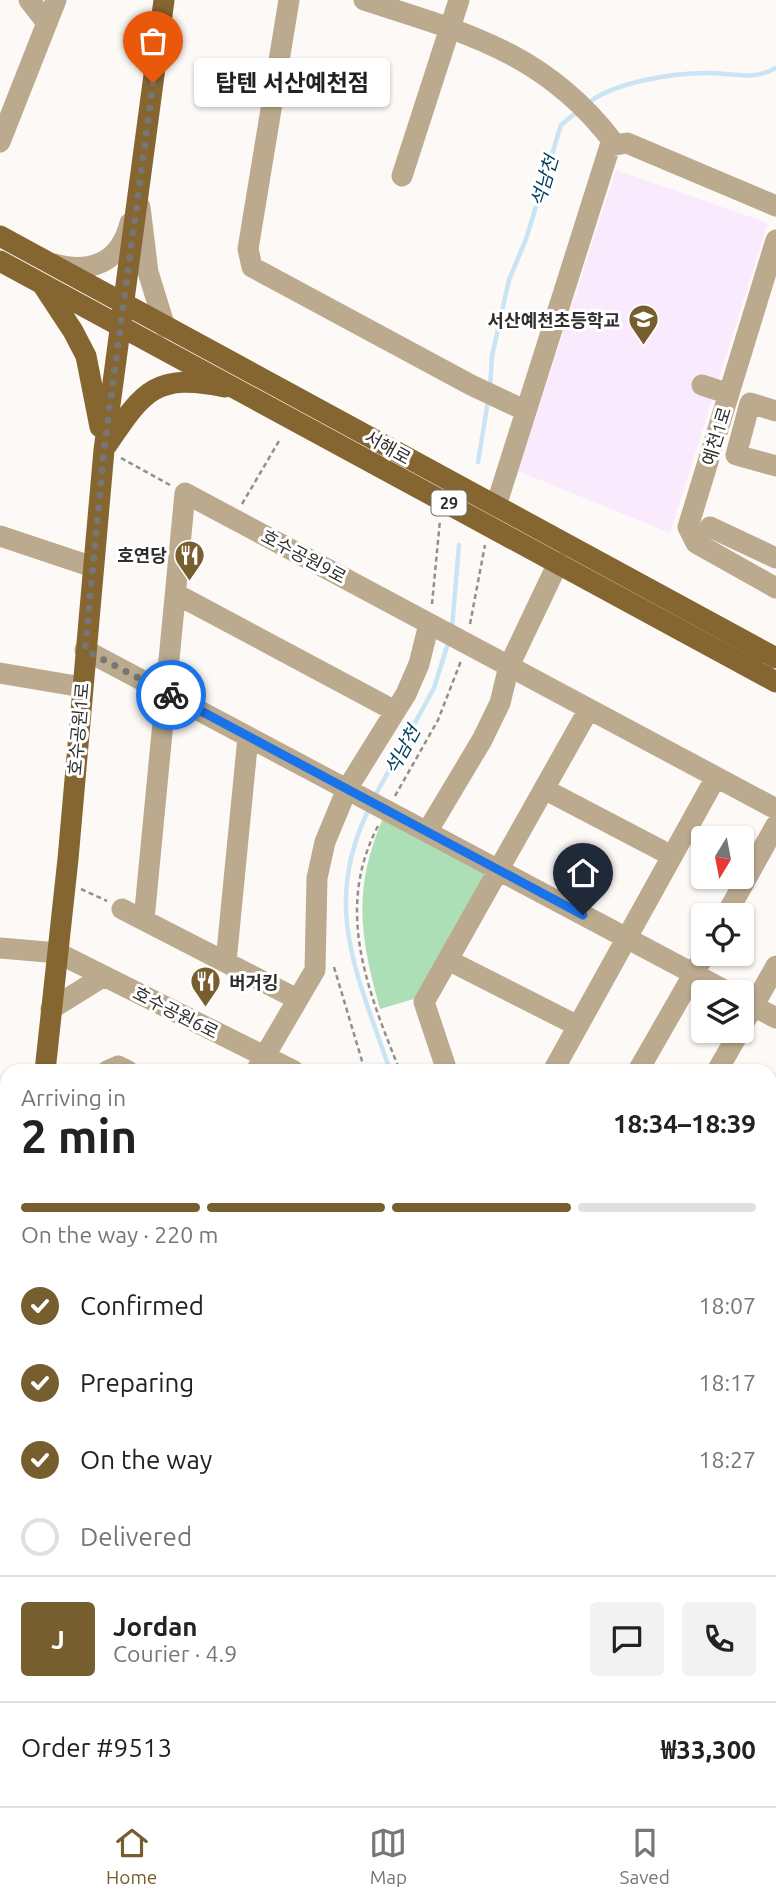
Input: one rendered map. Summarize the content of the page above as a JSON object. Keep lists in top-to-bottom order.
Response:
{
  "streets": {
    "main road": ["서해로", "29", "호수공원1로"],
    "street": ["예천1로", "호수공원9로", "호수공원6로"]
  },
  "crossings": [
    ["서해로", "호수공원1로"],
    ["호수공원1로", "호수공원6로"]
  ],
  "water": ["석남천"],
  "places": {
    "other": ["탑텐 서산예천점"],
    "school or university": ["서산예천초등학교"],
    "restaurant": ["호연당", "버거킹"]
  },
  "north": "bottom",
  "page": {
    "bubble": "탑텐 서산예천점",
    "heading": ["2 min", "Arriving in", "18:34–18:39"],
    "panel": [
      "Jordan",
      "Courier · 4.9",
      "Order #9513",
      "₩33,300"
    ],
    "bar": "On the way · 220 m",
    "list": [
      ["Confirmed", "18:07"],
      ["Preparing", "18:17"],
      ["On the way", "18:27"],
      "Delivered"
    ],
    "round": "J",
    "tabs": ["Home", "Map", "Saved"]
  }
}
